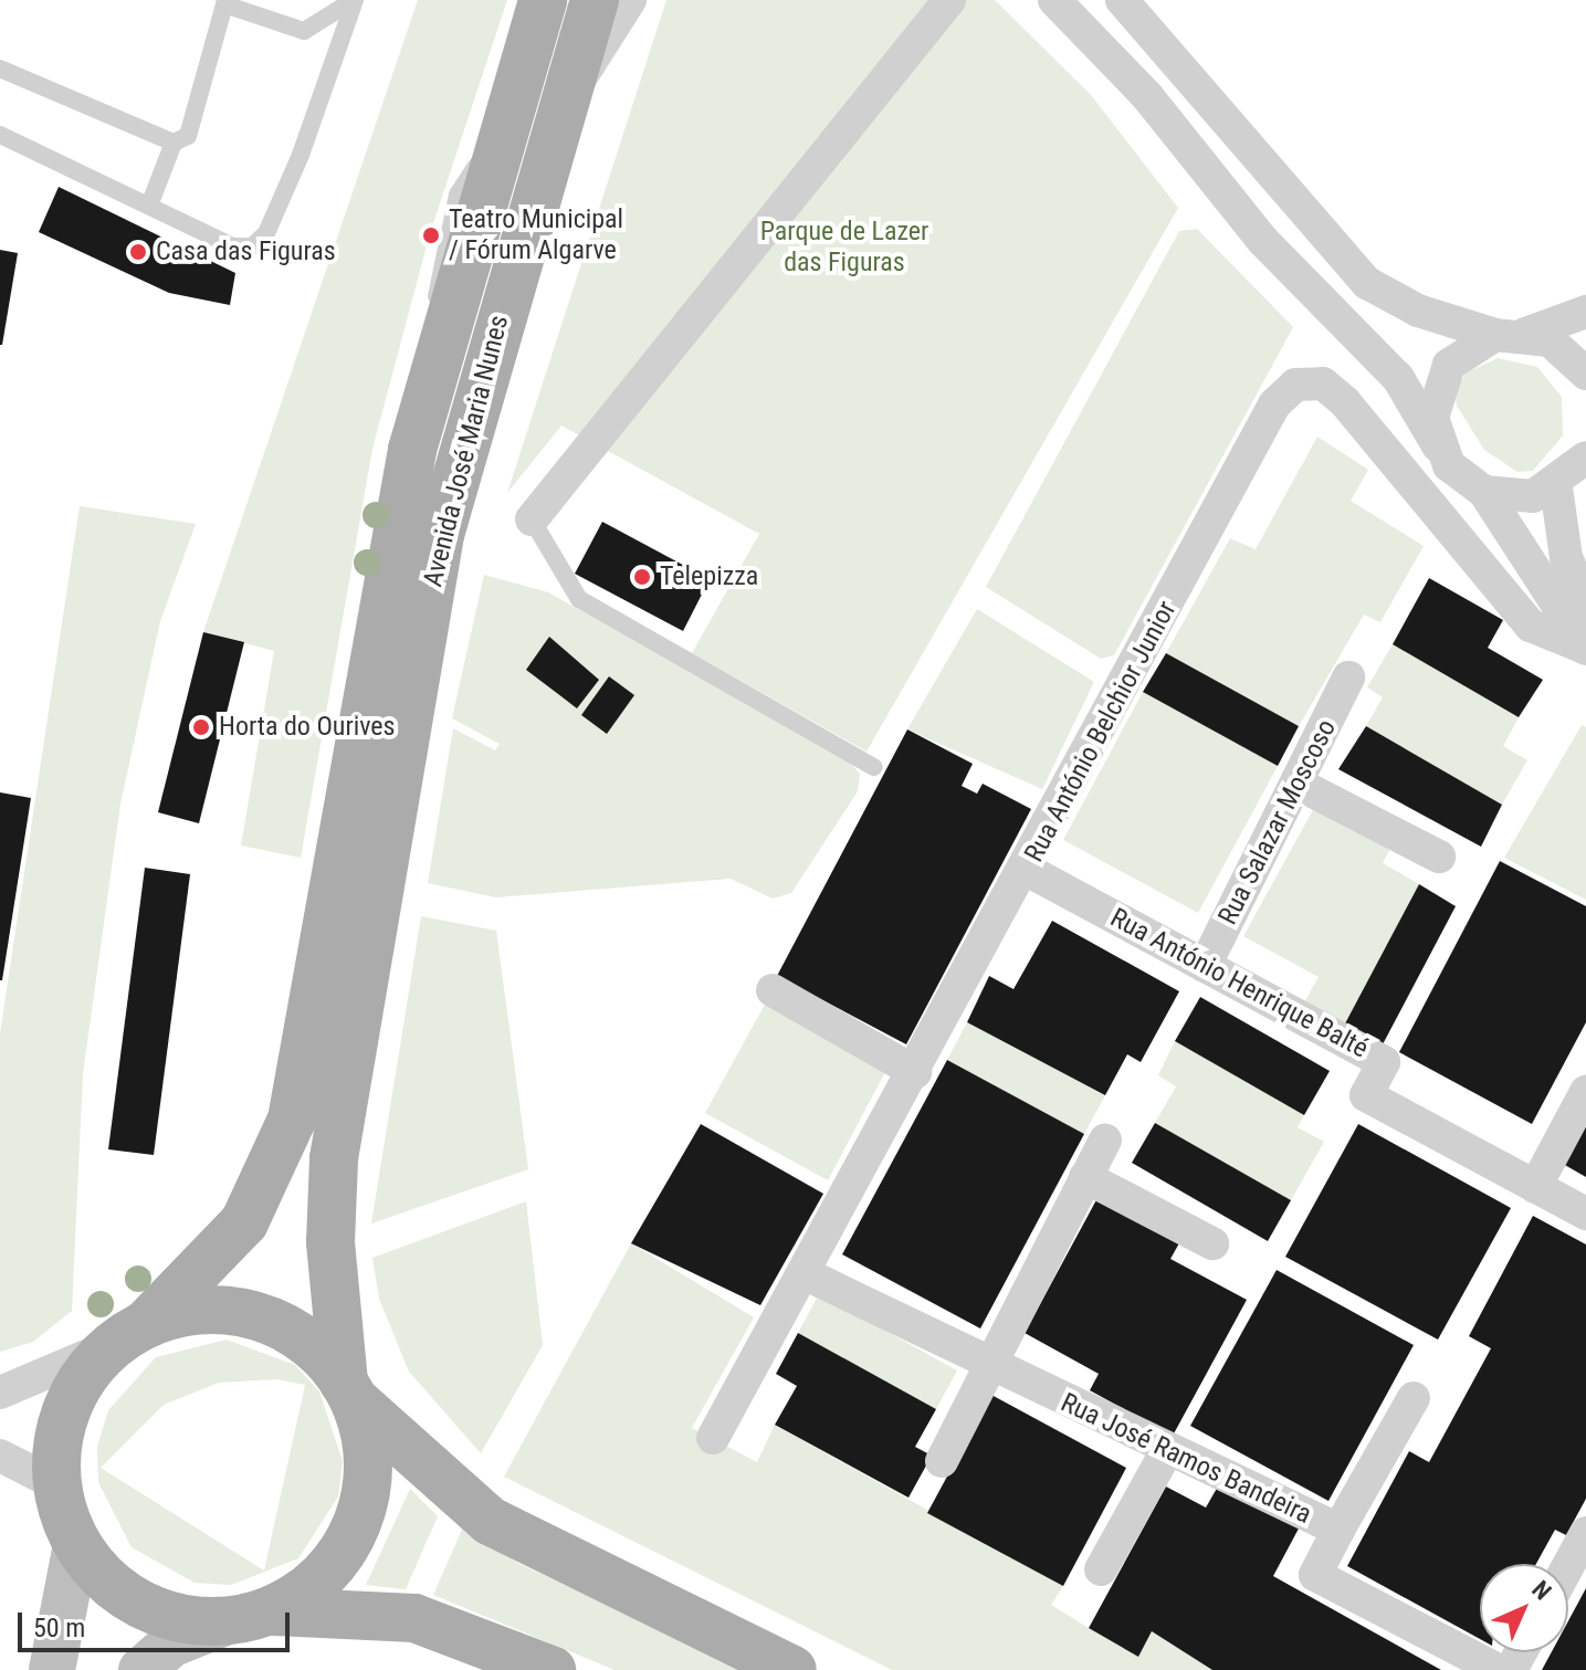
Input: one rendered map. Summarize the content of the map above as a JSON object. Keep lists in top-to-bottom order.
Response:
{
  "streets": {
    "main road": ["Avenida José Maria Nunes"],
    "street": [
      "Rua António Belchior Junior",
      "Rua Salazar Moscoso",
      "Rua António Henrique Balté",
      "Rua José Ramos Bandeira"
    ]
  },
  "crossings": [
    ["Rua António Belchior Junior", "Rua António Henrique Balté"],
    ["Rua António Belchior Junior", "Rua José Ramos Bandeira"],
    ["Rua Salazar Moscoso", "Rua António Henrique Balté"]
  ],
  "parks": ["Parque de Lazer das Figuras"],
  "places": [
    "Teatro Municipal / Fórum Algarve",
    "Casa das Figuras",
    "Telepizza",
    "Horta do Ourives"
  ],
  "scale_bar": "50 m",
  "north": "top right"
}
